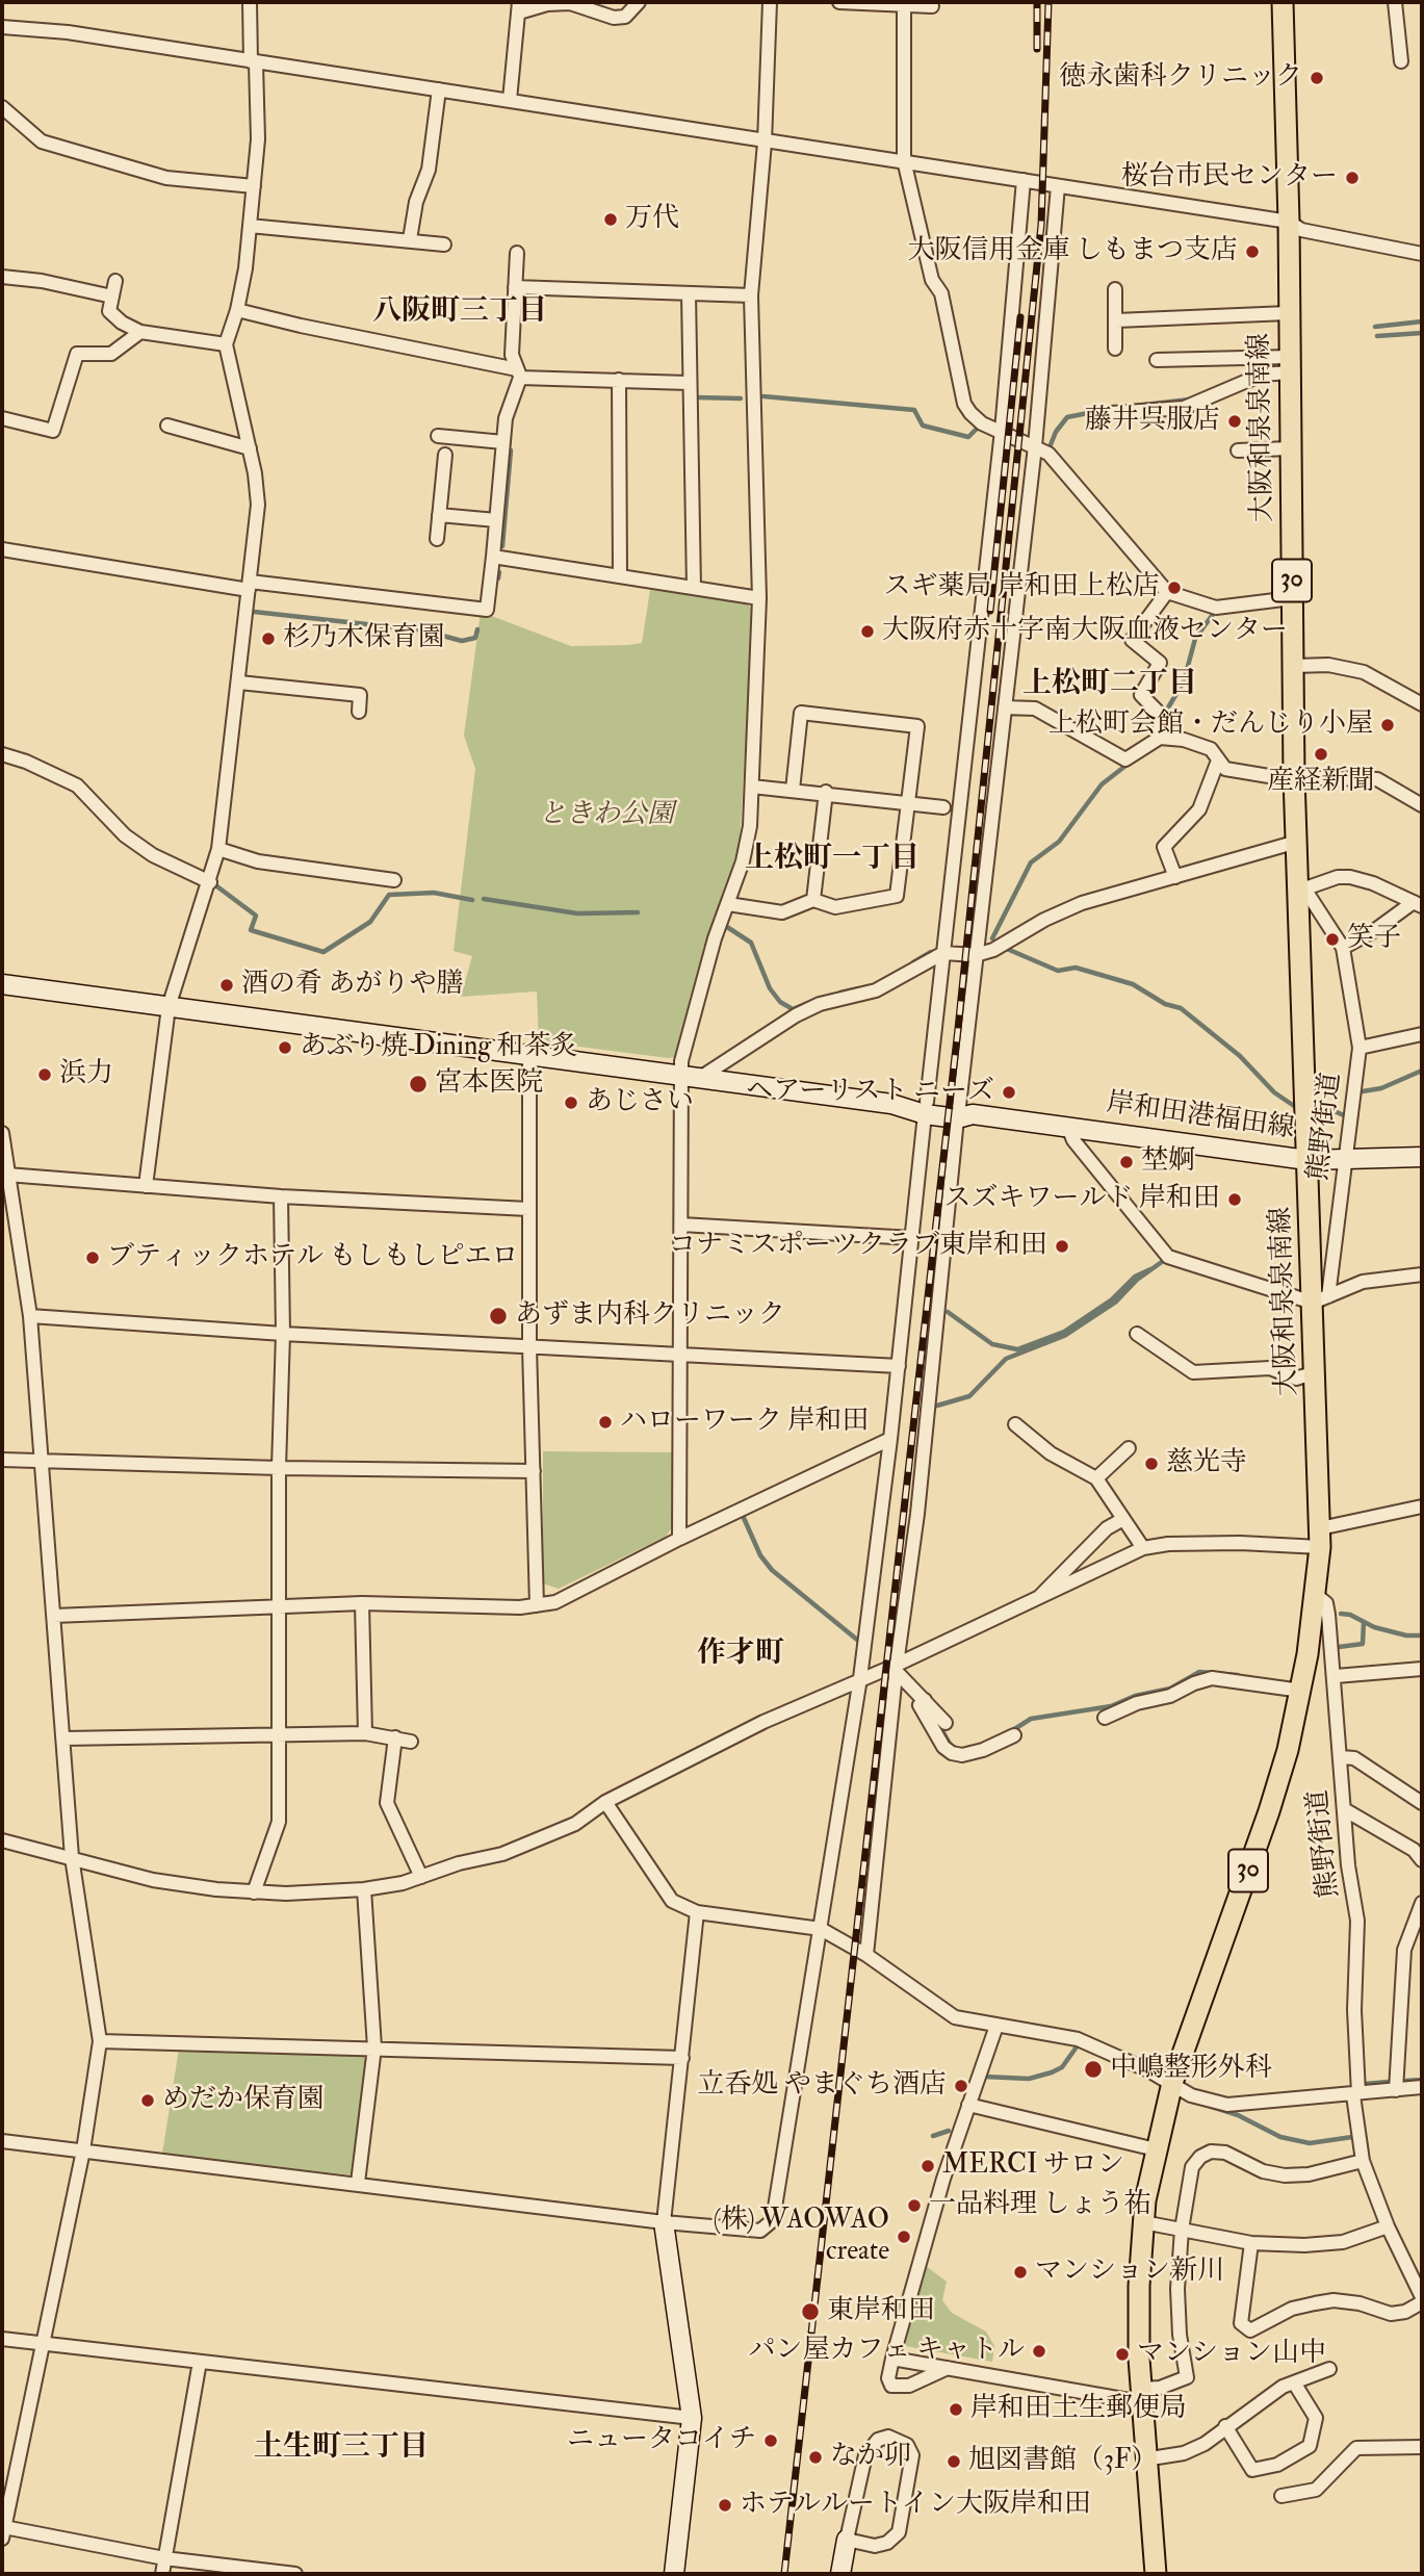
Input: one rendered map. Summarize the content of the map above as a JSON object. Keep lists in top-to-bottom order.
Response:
{
  "streets": {
    "main road": ["大阪和泉泉南線", "30"],
    "street": ["岸和田港福田線", "熊野街道"]
  },
  "crossings": [
    ["大阪和泉泉南線", "岸和田港福田線"],
    ["大阪和泉泉南線", "熊野街道"],
    ["岸和田港福田線", "熊野街道"]
  ],
  "districts": [
    "八阪町三丁目",
    "上松町二丁目",
    "上松町一丁目",
    "作才町",
    "土生町三丁目"
  ],
  "parks": ["ときわ公園"],
  "places": [
    "徳永歯科クリニック",
    "桜台市民センター",
    "万代",
    "大阪信用金庫 しもまつ支店",
    "藤井呉服店",
    "スギ薬局 岸和田上松店",
    "大阪府赤十字南大阪血液センター",
    "杉乃木保育園",
    "上松町会館・だんじり小屋",
    "産経新聞",
    "笑子",
    "酒の肴 あがりや膳",
    "あぶり焼 Dining 和茶炙",
    "浜力",
    "宮本医院",
    "ヘアーリスト ニーズ",
    "あじさい",
    "埜婀",
    "スズキワールド 岸和田",
    "コナミスポーツクラブ東岸和田",
    "ブティックホテル もしもしピエロ",
    "あずま内科クリニック",
    "ハローワーク 岸和田",
    "慈光寺",
    "中嶋整形外科",
    "立呑処 やまぐち酒店",
    "めだか保育園",
    "MERCI サロン",
    "一品料理 しょう祐",
    "(株) WAOWAO create",
    "マンション新川",
    "東岸和田",
    "パン屋カフェ キャトル",
    "マンション山中",
    "岸和田土生郵便局",
    "ニュータコイチ",
    "なか卯",
    "旭図書館（3F）",
    "ホテルルートイン大阪岸和田"
  ]
}
